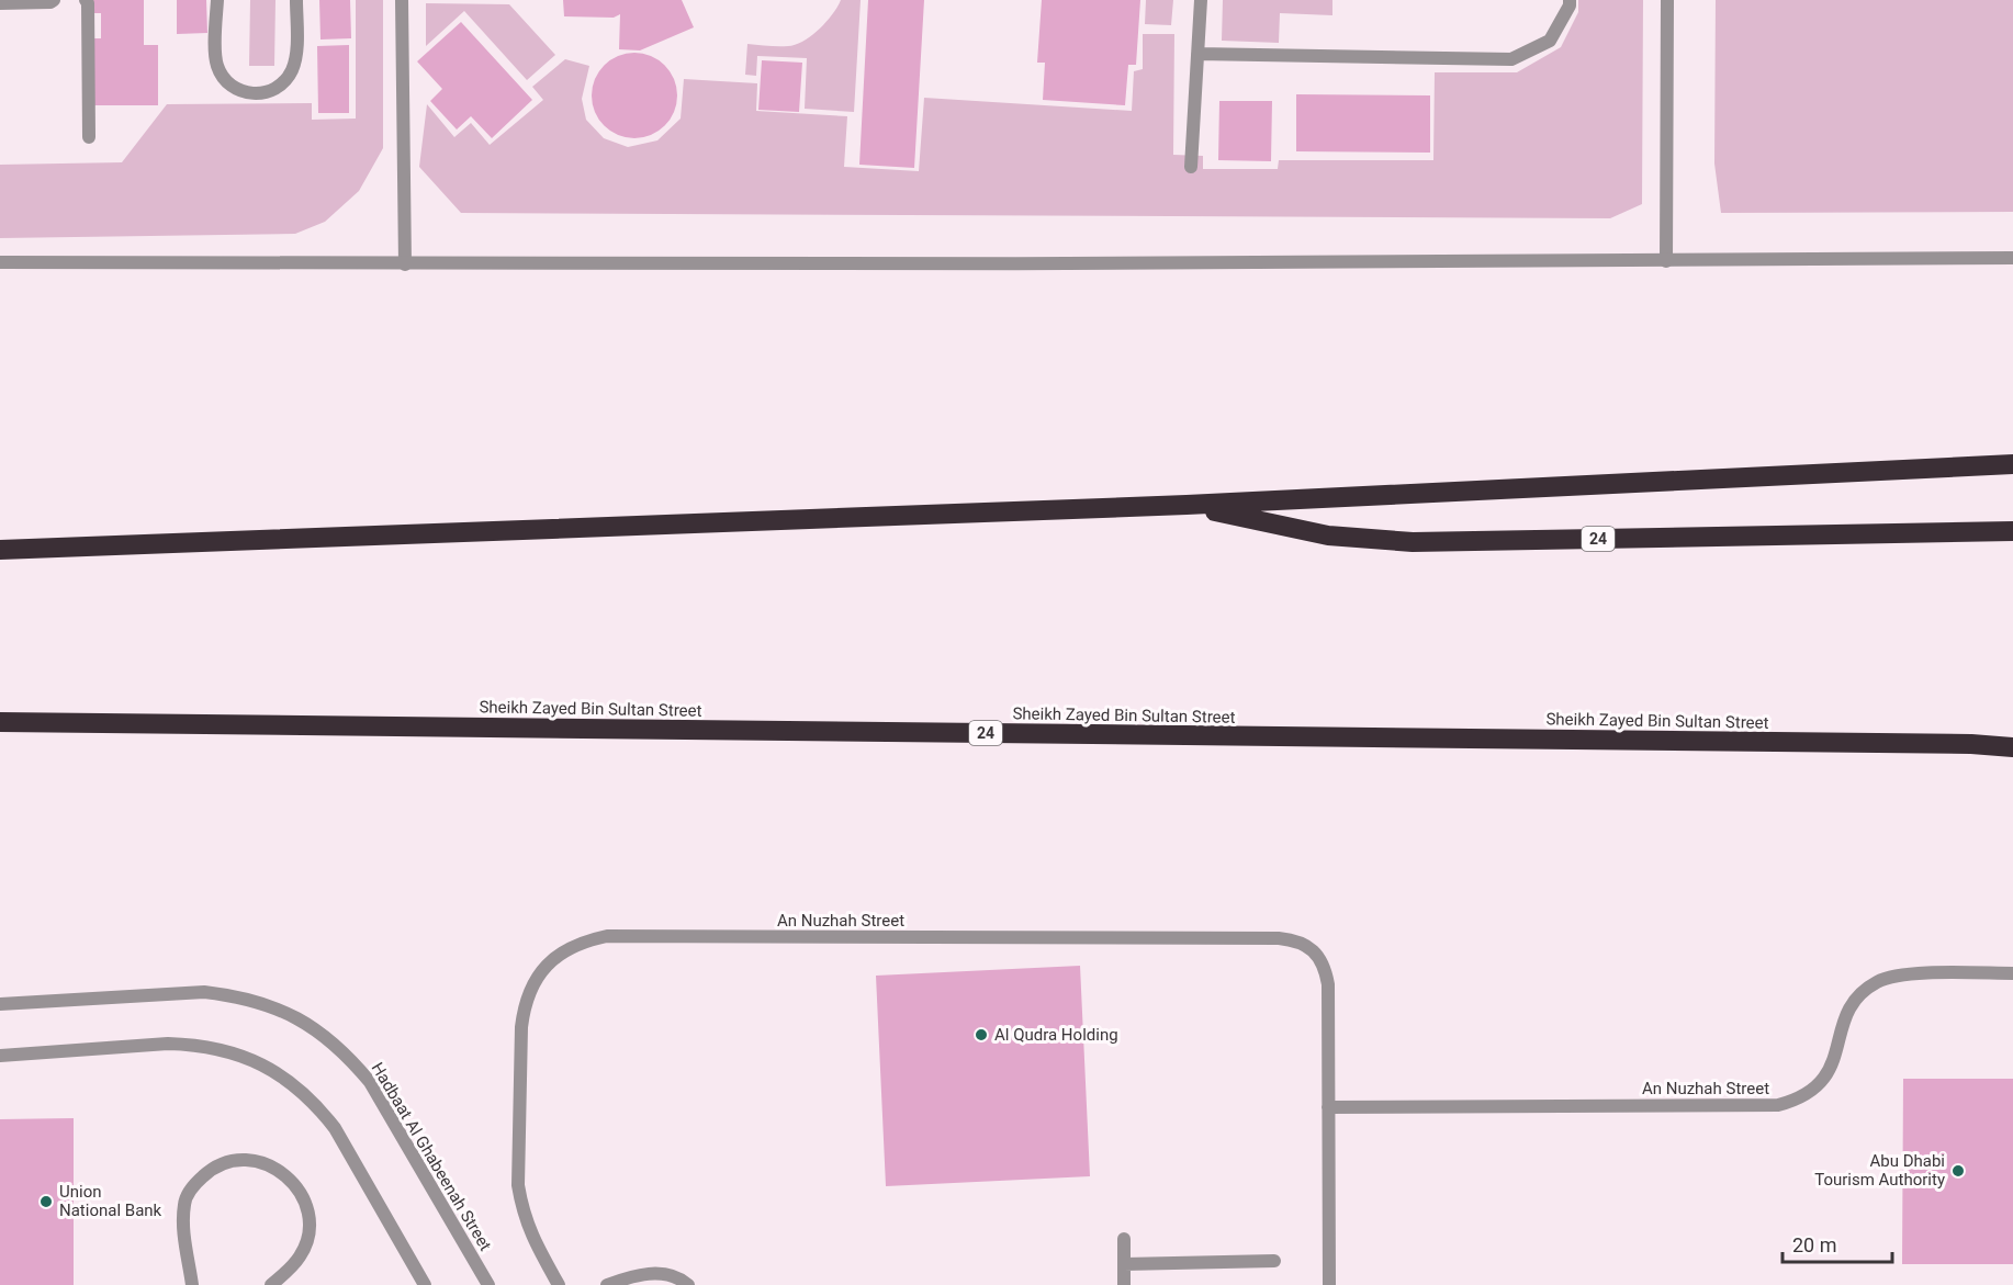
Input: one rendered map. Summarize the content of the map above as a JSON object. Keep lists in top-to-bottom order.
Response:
{
  "streets": {
    "highway": ["24", "Sheikh Zayed Bin Sultan Street"],
    "street": ["An Nuzhah Street", "Hadbaat Al Ghabeenah Street"]
  },
  "places": ["Al Qudra Holding", "Abu Dhabi Tourism Authority", "Union National Bank"],
  "scale_bar": "20 m"
}
